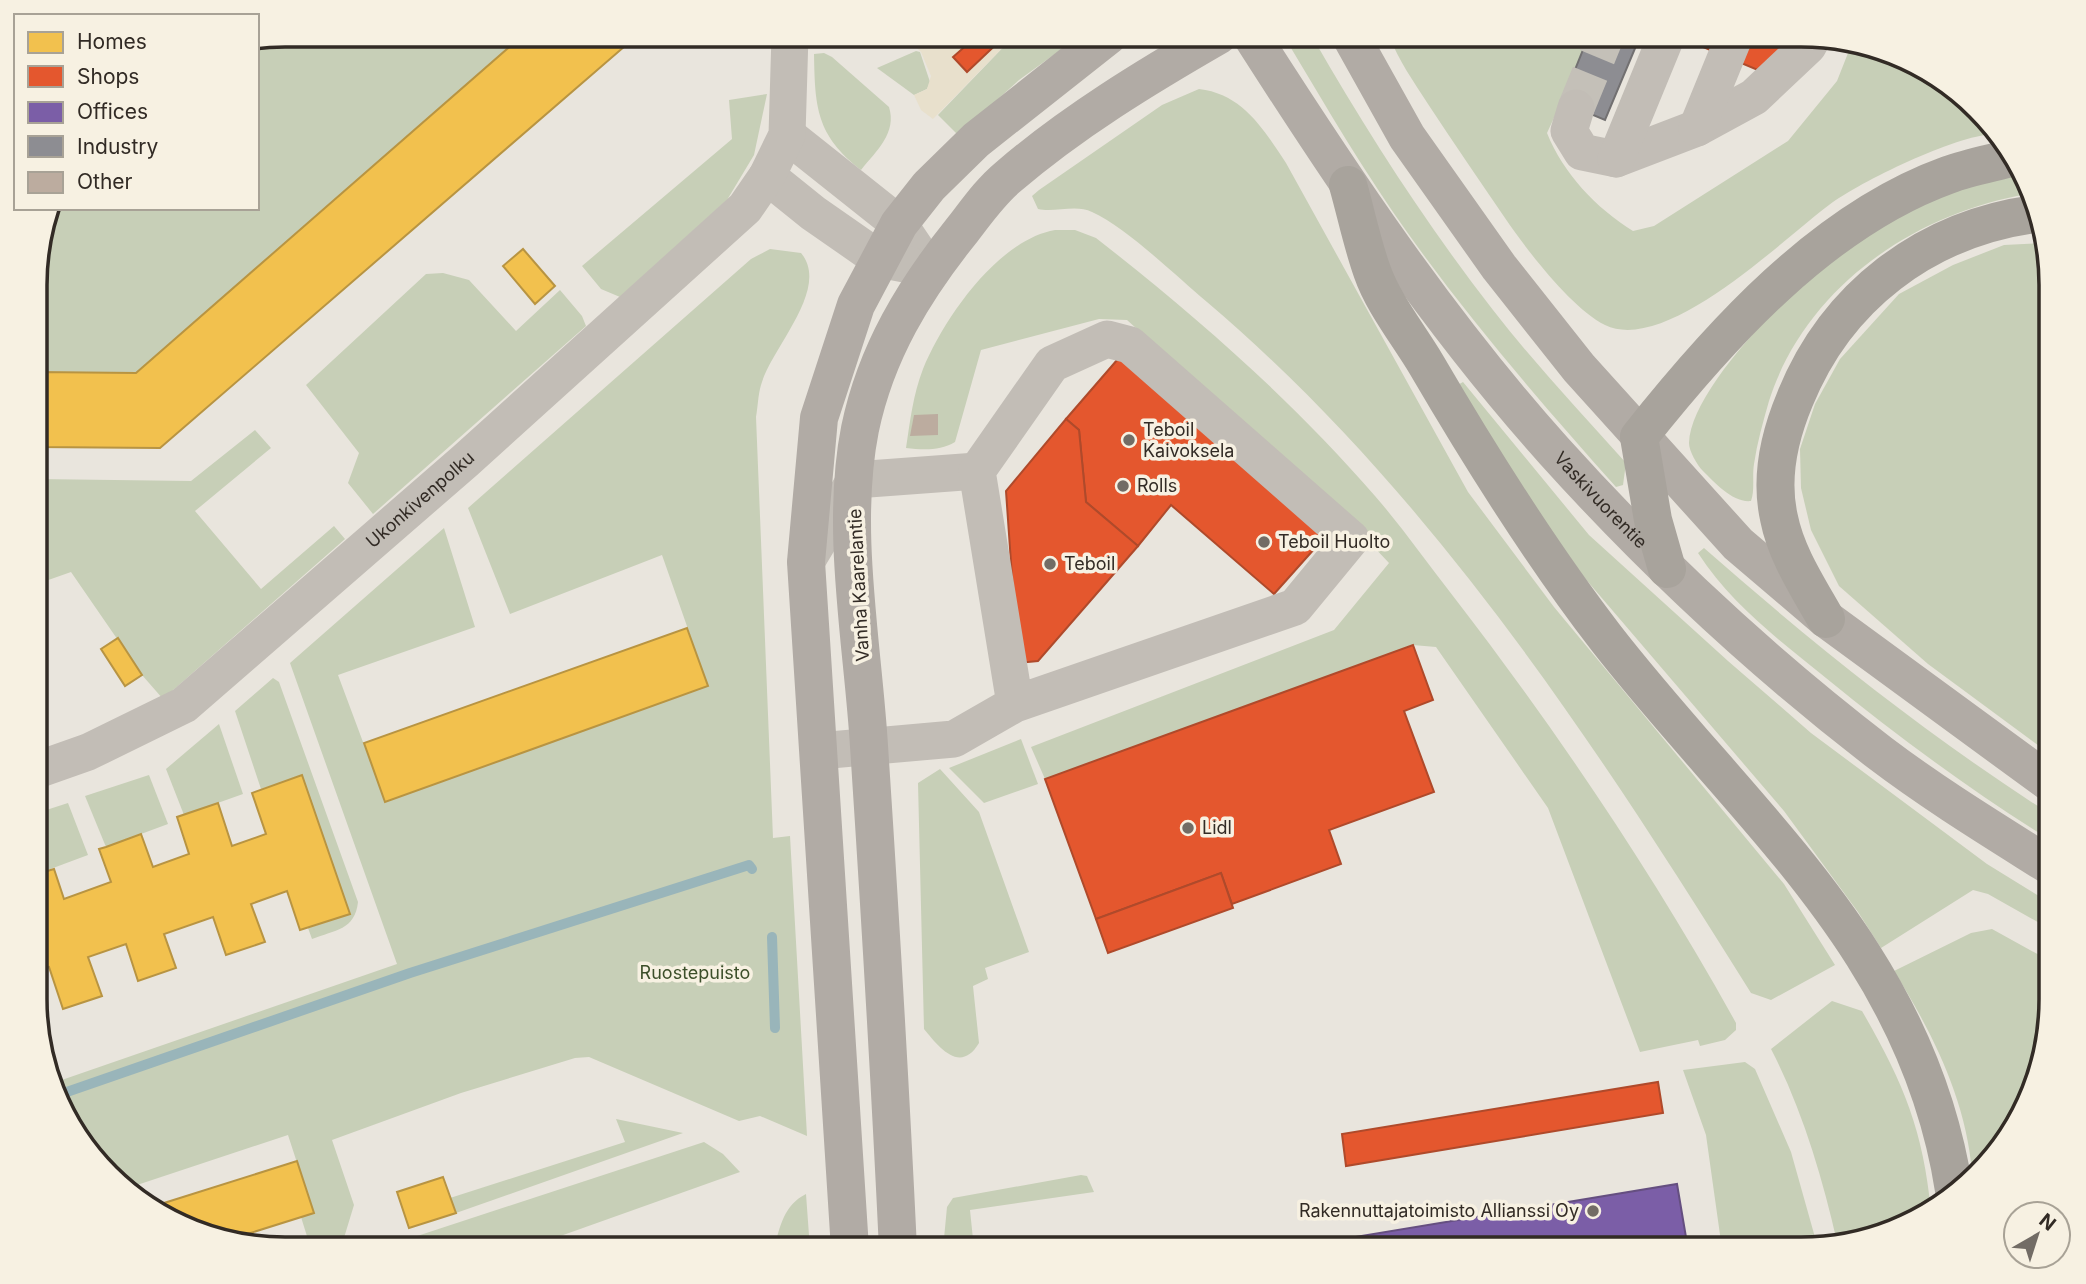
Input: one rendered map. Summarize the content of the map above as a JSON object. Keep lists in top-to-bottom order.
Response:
{
  "streets": {
    "main road": ["Vaskivuorentie", "Vanha Kaarelantie"],
    "street": ["Ukonkivenpolku"]
  },
  "parks": ["Ruostepuisto"],
  "places": [
    "Teboil Kaivoksela",
    "Rolls",
    "Teboil Huolto",
    "Teboil",
    "Lidl",
    "Rakennuttajatoimisto Allianssi Oy"
  ],
  "legend": [
    "Homes",
    "Shops",
    "Offices",
    "Industry",
    "Other"
  ],
  "north": "top right"
}
